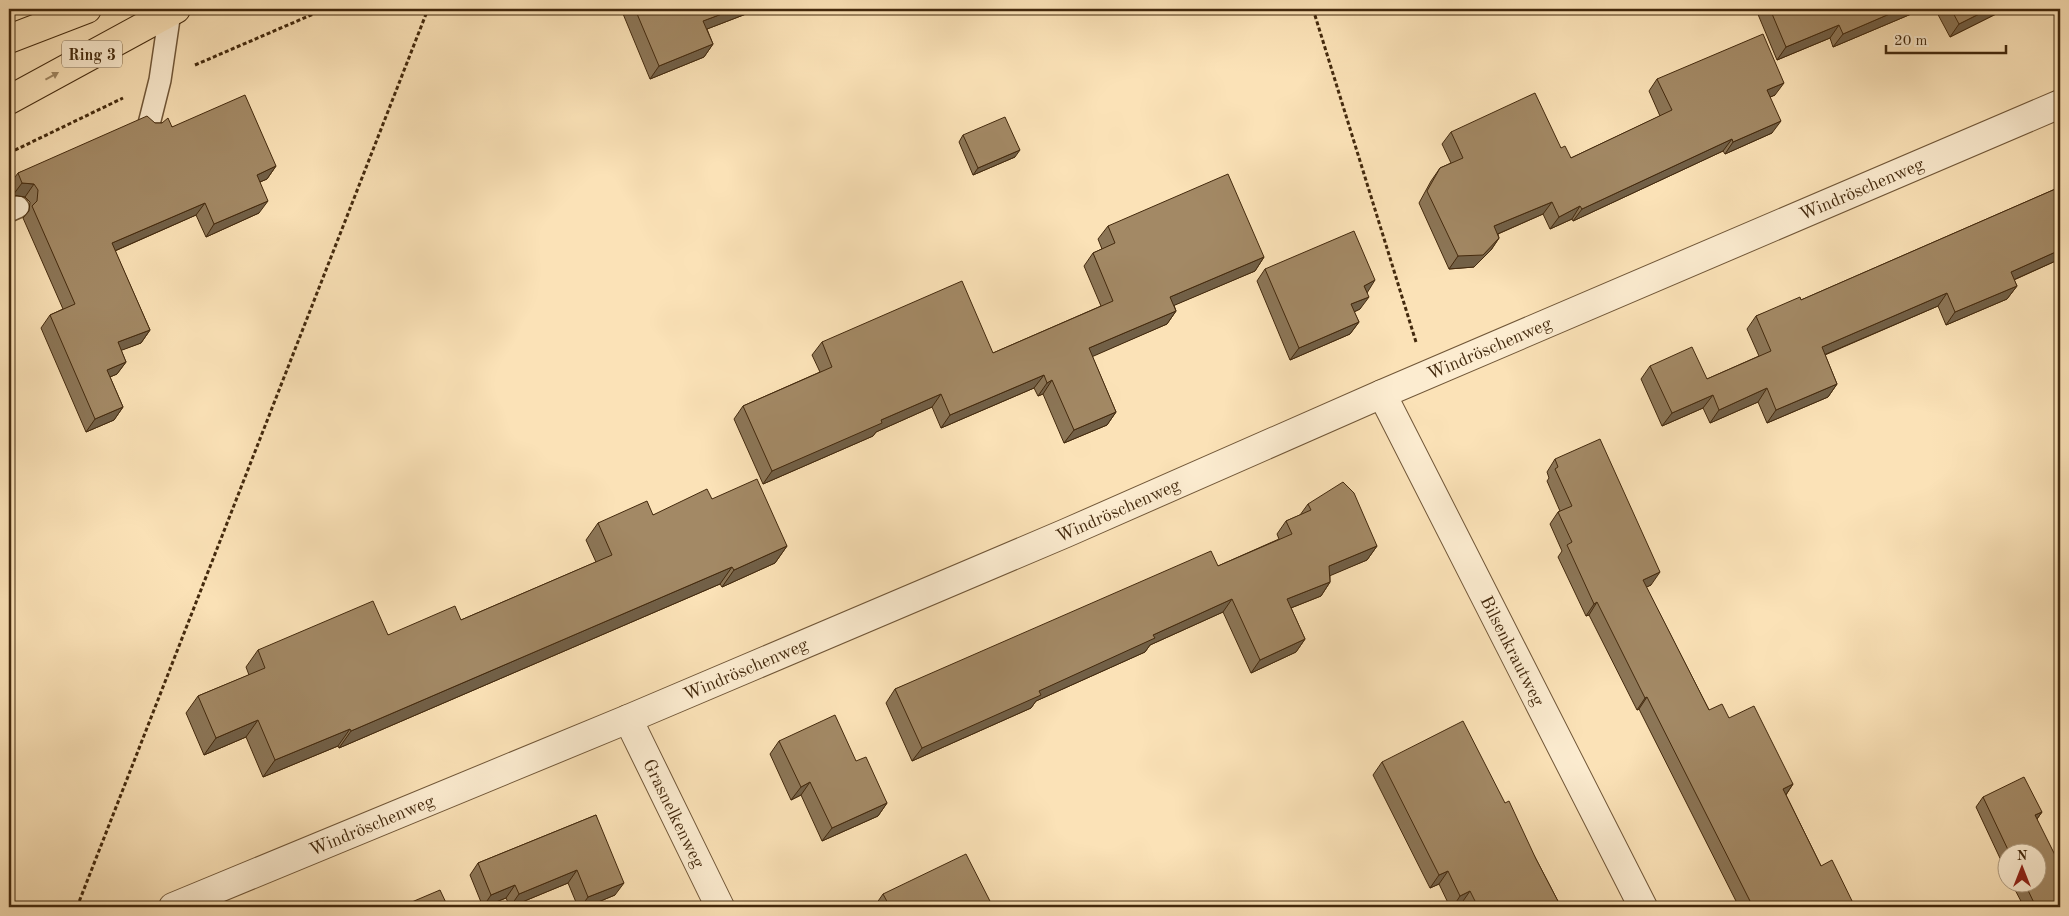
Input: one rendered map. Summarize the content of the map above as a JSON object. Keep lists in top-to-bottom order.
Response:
{
  "streets": {
    "main road": ["Ring 3"],
    "street": ["Windröschenweg", "Bilsenkrautweg", "Grasnelkenweg"]
  },
  "crossings": [
    ["Windröschenweg", "Bilsenkrautweg"],
    ["Windröschenweg", "Grasnelkenweg"]
  ],
  "scale_bar": "20 m",
  "north": "top"
}
